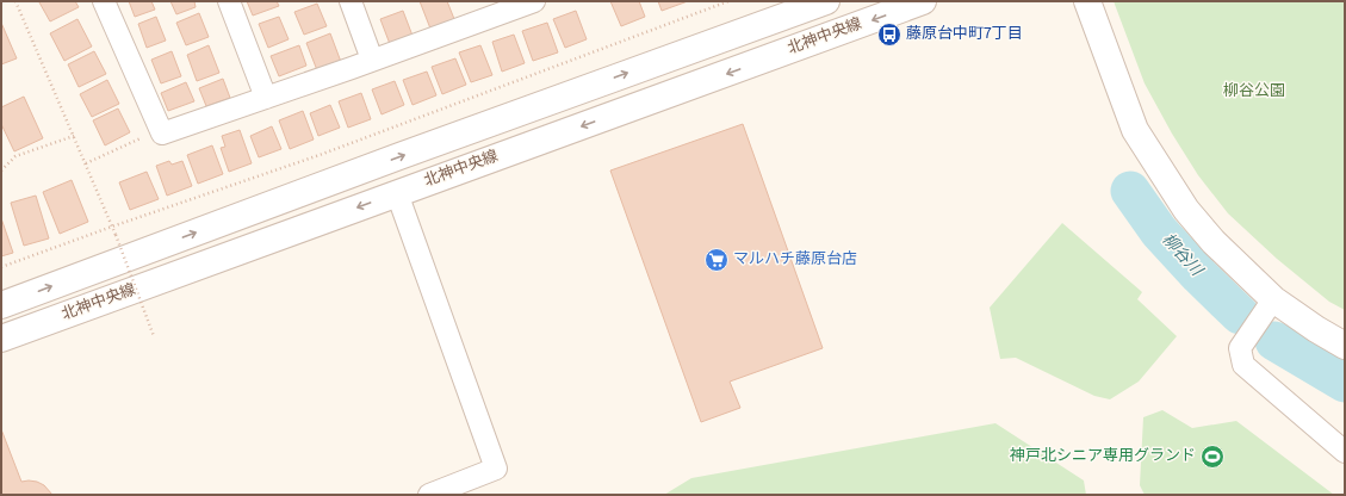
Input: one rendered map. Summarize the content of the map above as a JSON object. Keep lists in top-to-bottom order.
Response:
{
  "streets": {
    "street": ["北神中央線"]
  },
  "water": ["柳谷川"],
  "parks": ["柳谷公園"],
  "places": {
    "bus stop": ["藤原台中町7丁目"],
    "supermarket": ["マルハチ藤原台店"],
    "sports": ["神戸北シニア専用グランド"]
  }
}
